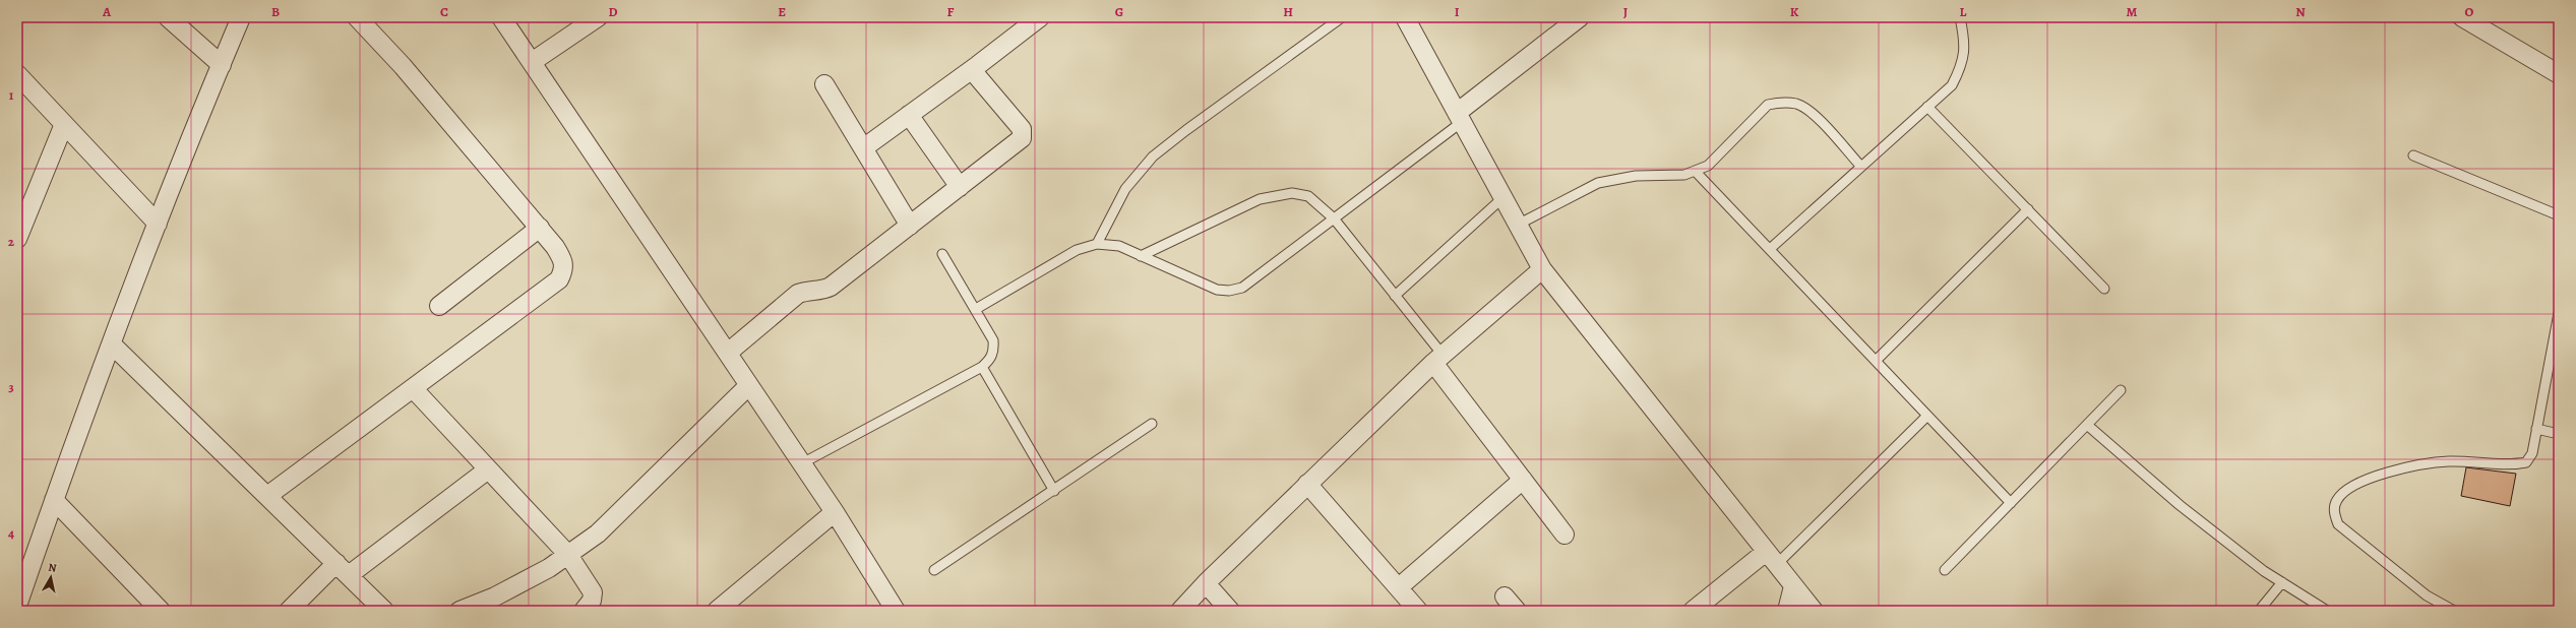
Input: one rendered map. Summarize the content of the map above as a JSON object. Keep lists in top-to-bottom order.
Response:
{
  "north": "top",
  "grid": {
    "columns": [
      "A",
      "B",
      "C",
      "D",
      "E",
      "F",
      "G",
      "H",
      "I",
      "J",
      "K",
      "L",
      "M",
      "N",
      "O"
    ],
    "rows": [
      "1",
      "2",
      "3",
      "4"
    ]
  }
}
